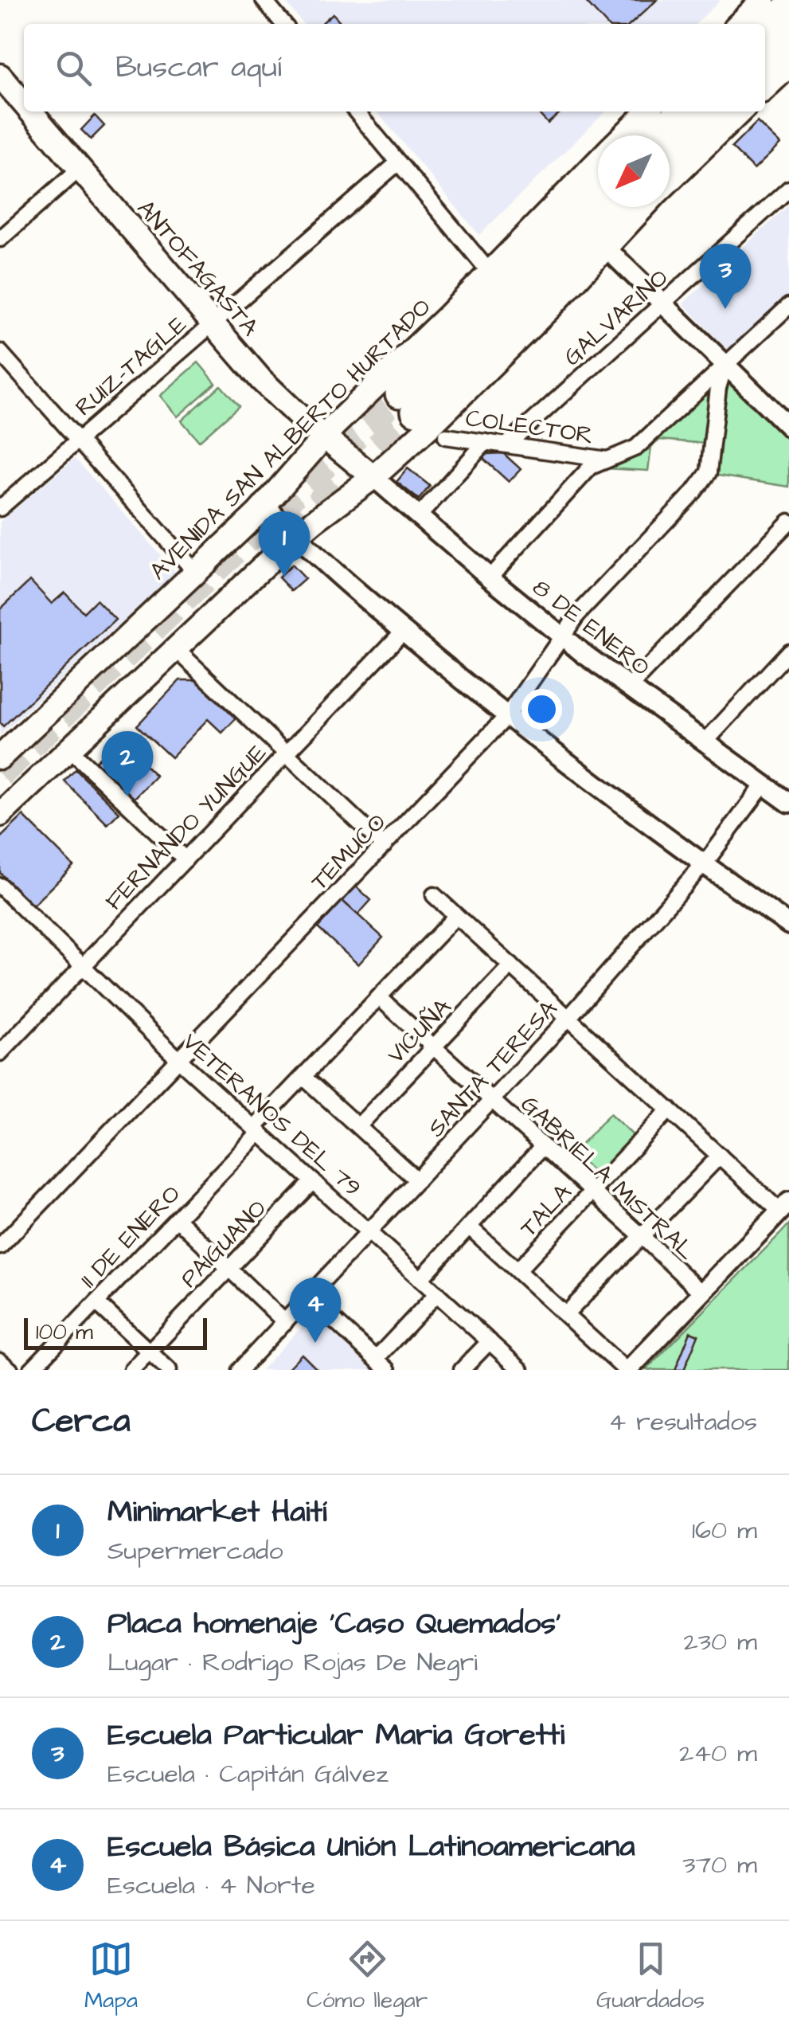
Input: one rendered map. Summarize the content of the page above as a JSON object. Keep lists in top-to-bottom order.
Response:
{
  "streets": {
    "main road": ["ANTOFAGASTA", "AVENIDA SAN ALBERTO HURTADO"],
    "street": [
      "GALVARINO",
      "RUIZ-TAGLE",
      "COLECTOR",
      "8 DE ENERO",
      "FERNANDO YUNGUE",
      "TEMUCO",
      "VICUÑA",
      "SANTA TERESA",
      "VETERANOS DEL 79",
      "GABRIELA MISTRAL",
      "TALA",
      "11 DE ENERO",
      "PAIGUANO"
    ]
  },
  "crossings": [
    ["ANTOFAGASTA", "RUIZ-TAGLE"],
    ["ANTOFAGASTA", "AVENIDA SAN ALBERTO HURTADO"],
    ["ANTOFAGASTA", "8 DE ENERO"],
    ["GALVARINO", "COLECTOR"],
    ["8 DE ENERO", "TEMUCO"],
    ["8 DE ENERO", "SANTA TERESA"],
    ["FERNANDO YUNGUE", "VETERANOS DEL 79"],
    ["TEMUCO", "VETERANOS DEL 79"],
    ["VICUÑA", "GABRIELA MISTRAL"],
    ["SANTA TERESA", "VETERANOS DEL 79"],
    ["SANTA TERESA", "GABRIELA MISTRAL"],
    ["VETERANOS DEL 79", "11 DE ENERO"],
    ["VETERANOS DEL 79", "PAIGUANO"],
    ["GABRIELA MISTRAL", "TALA"],
    ["GABRIELA MISTRAL", "11 DE ENERO"]
  ],
  "scale_bar": "100 m",
  "north": "bottom left",
  "page": {
    "search": "Buscar aquí",
    "pins": [
      "3",
      "1",
      "2",
      "4"
    ],
    "scale": "100 m",
    "heading": ["Cerca", "4 resultados"],
    "list": [
      {
        "mark": "1",
        "name": "Minimarket Haití",
        "note": "Supermercado",
        "value": "160 m"
      },
      {
        "mark": "2",
        "name": "Placa homenaje 'Caso Quemados'",
        "note": "Lugar · Rodrigo Rojas De Negri",
        "value": "230 m"
      },
      {
        "mark": "3",
        "name": "Escuela Particular Maria Goretti",
        "note": "Escuela · Capitán Gálvez",
        "value": "240 m"
      },
      {
        "mark": "4",
        "name": "Escuela Básica Unión Latinoamericana",
        "note": "Escuela · 4 Norte",
        "value": "370 m"
      }
    ],
    "nav": ["Mapa", "Cómo llegar", "Guardados"]
  }
}
